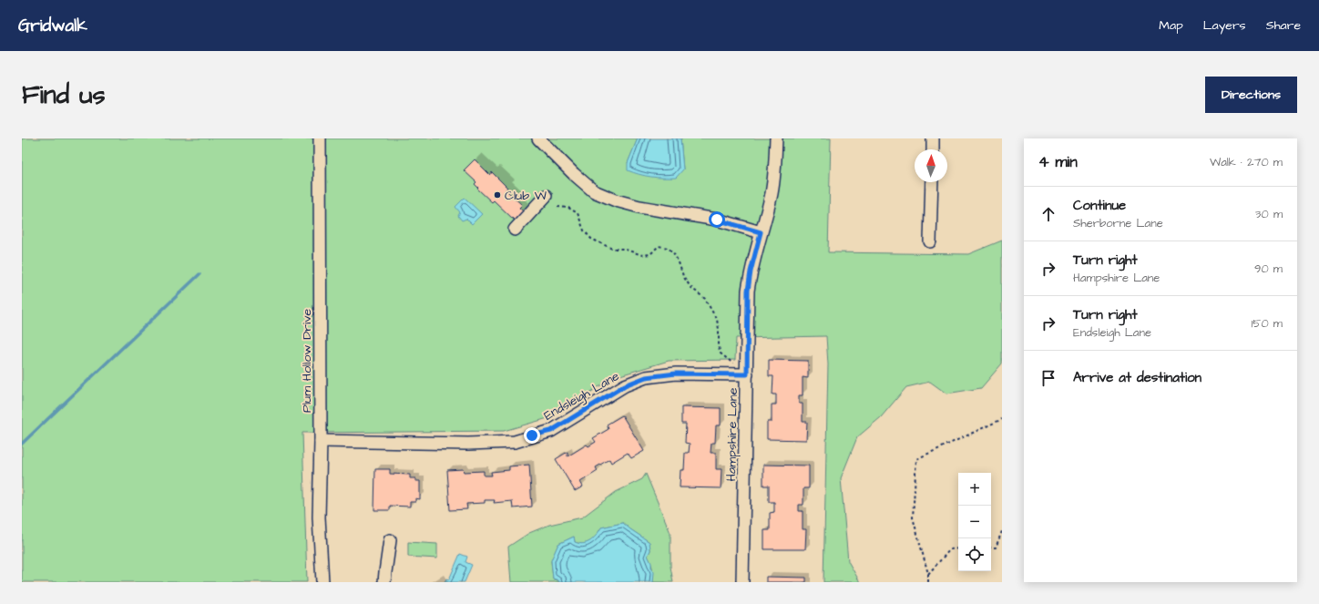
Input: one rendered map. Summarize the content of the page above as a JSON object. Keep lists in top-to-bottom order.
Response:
{
  "streets": {
    "street": ["Plum Hollow Drive", "Endsleigh Lane", "Hampshire Lane"]
  },
  "crossings": [
    ["Plum Hollow Drive", "Endsleigh Lane"],
    ["Endsleigh Lane", "Hampshire Lane"]
  ],
  "places": ["Club W"],
  "north": "top",
  "page": {
    "header": "Gridwalk",
    "nav": ["Map", "Layers", "Share"],
    "buttons": "Directions",
    "title": "Find us",
    "heading": ["4 min", "Walk · 270 m"],
    "list": [
      ["Continue", "Sherborne Lane", "30 m"],
      ["Turn right", "Hampshire Lane", "90 m"],
      ["Turn right", "Endsleigh Lane", "150 m"],
      "Arrive at destination"
    ],
    "map_buttons": ["+", "−"]
  }
}
